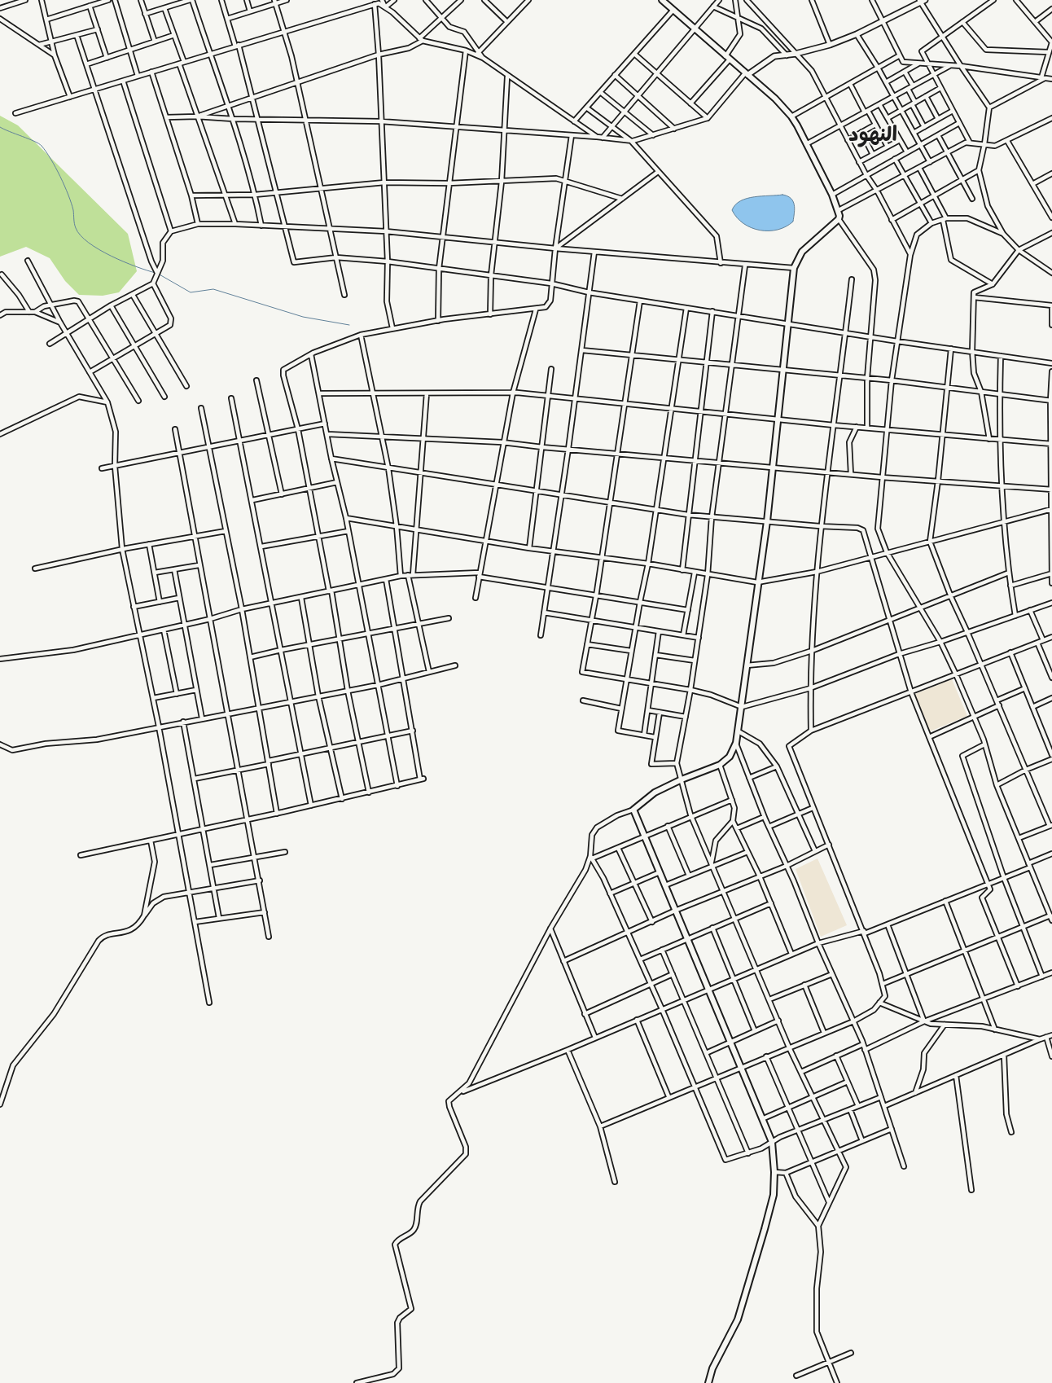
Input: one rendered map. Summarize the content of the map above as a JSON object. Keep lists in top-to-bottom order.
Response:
{
  "districts": ["النهود"]
}
